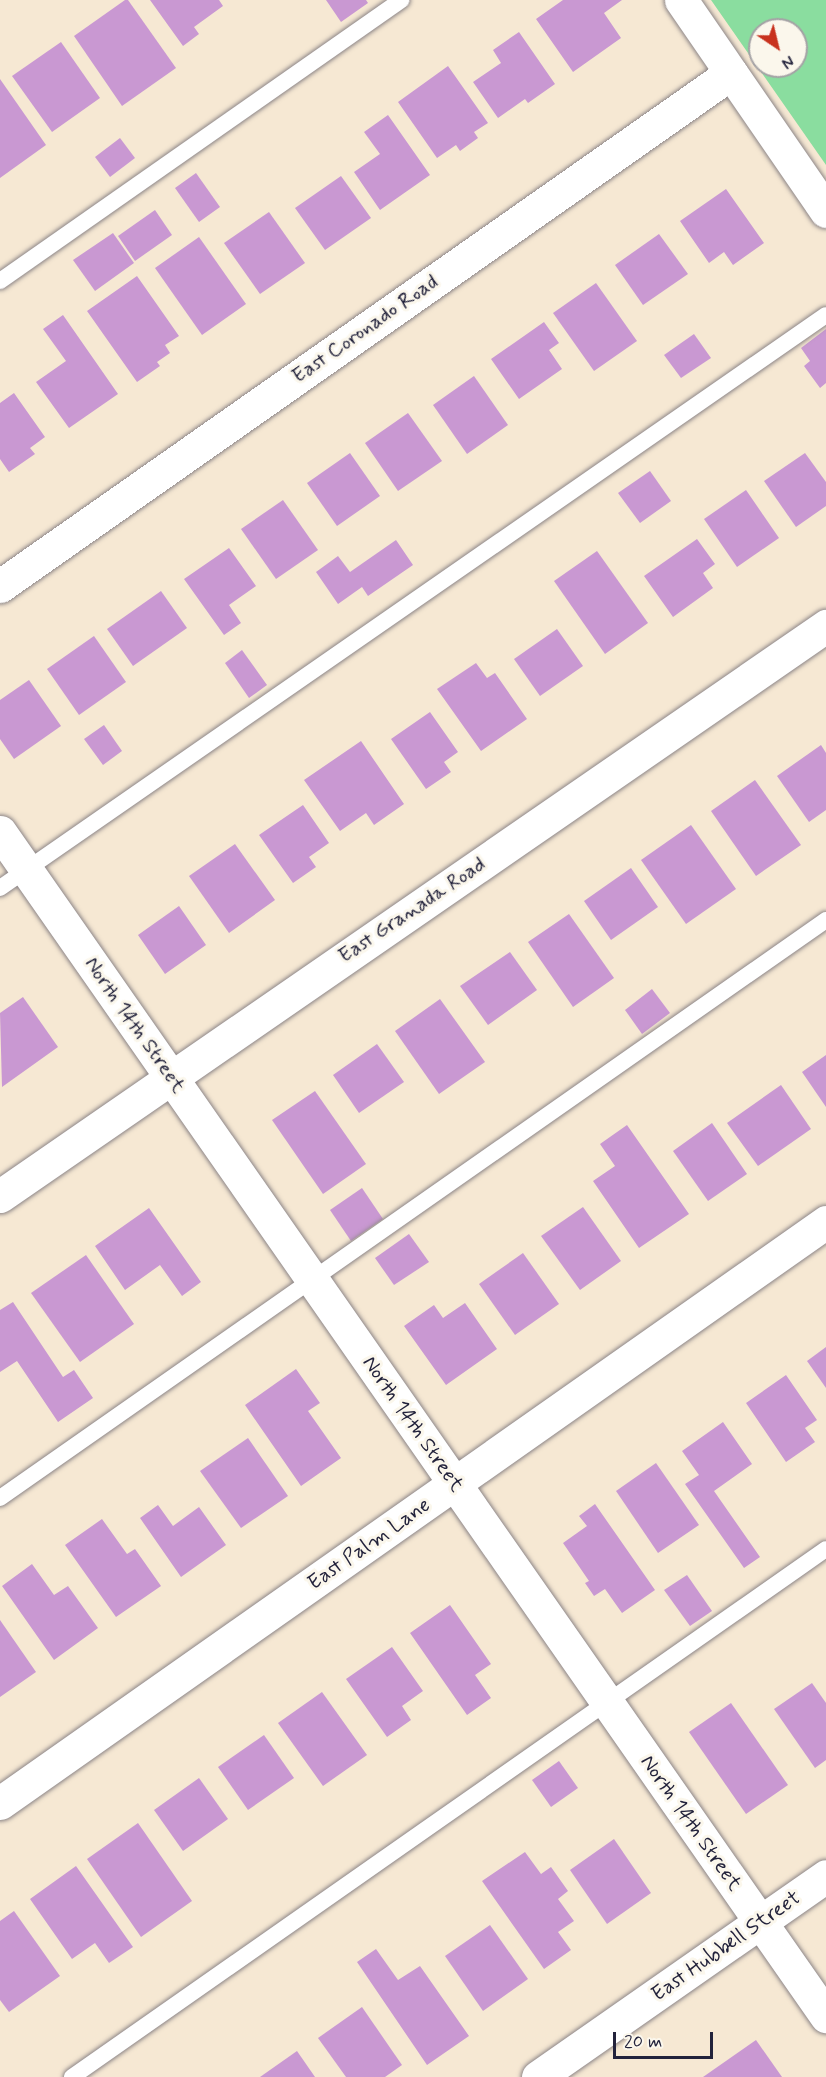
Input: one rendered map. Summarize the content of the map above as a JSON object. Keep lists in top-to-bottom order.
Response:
{
  "streets": {
    "street": [
      "East Coronado Road",
      "East Granada Road",
      "North 14th Street",
      "East Palm Lane",
      "East Hubbell Street"
    ]
  },
  "crossings": [
    ["East Granada Road", "North 14th Street"],
    ["North 14th Street", "East Palm Lane"],
    ["North 14th Street", "East Hubbell Street"]
  ],
  "scale_bar": "20 m",
  "north": "bottom right"
}
